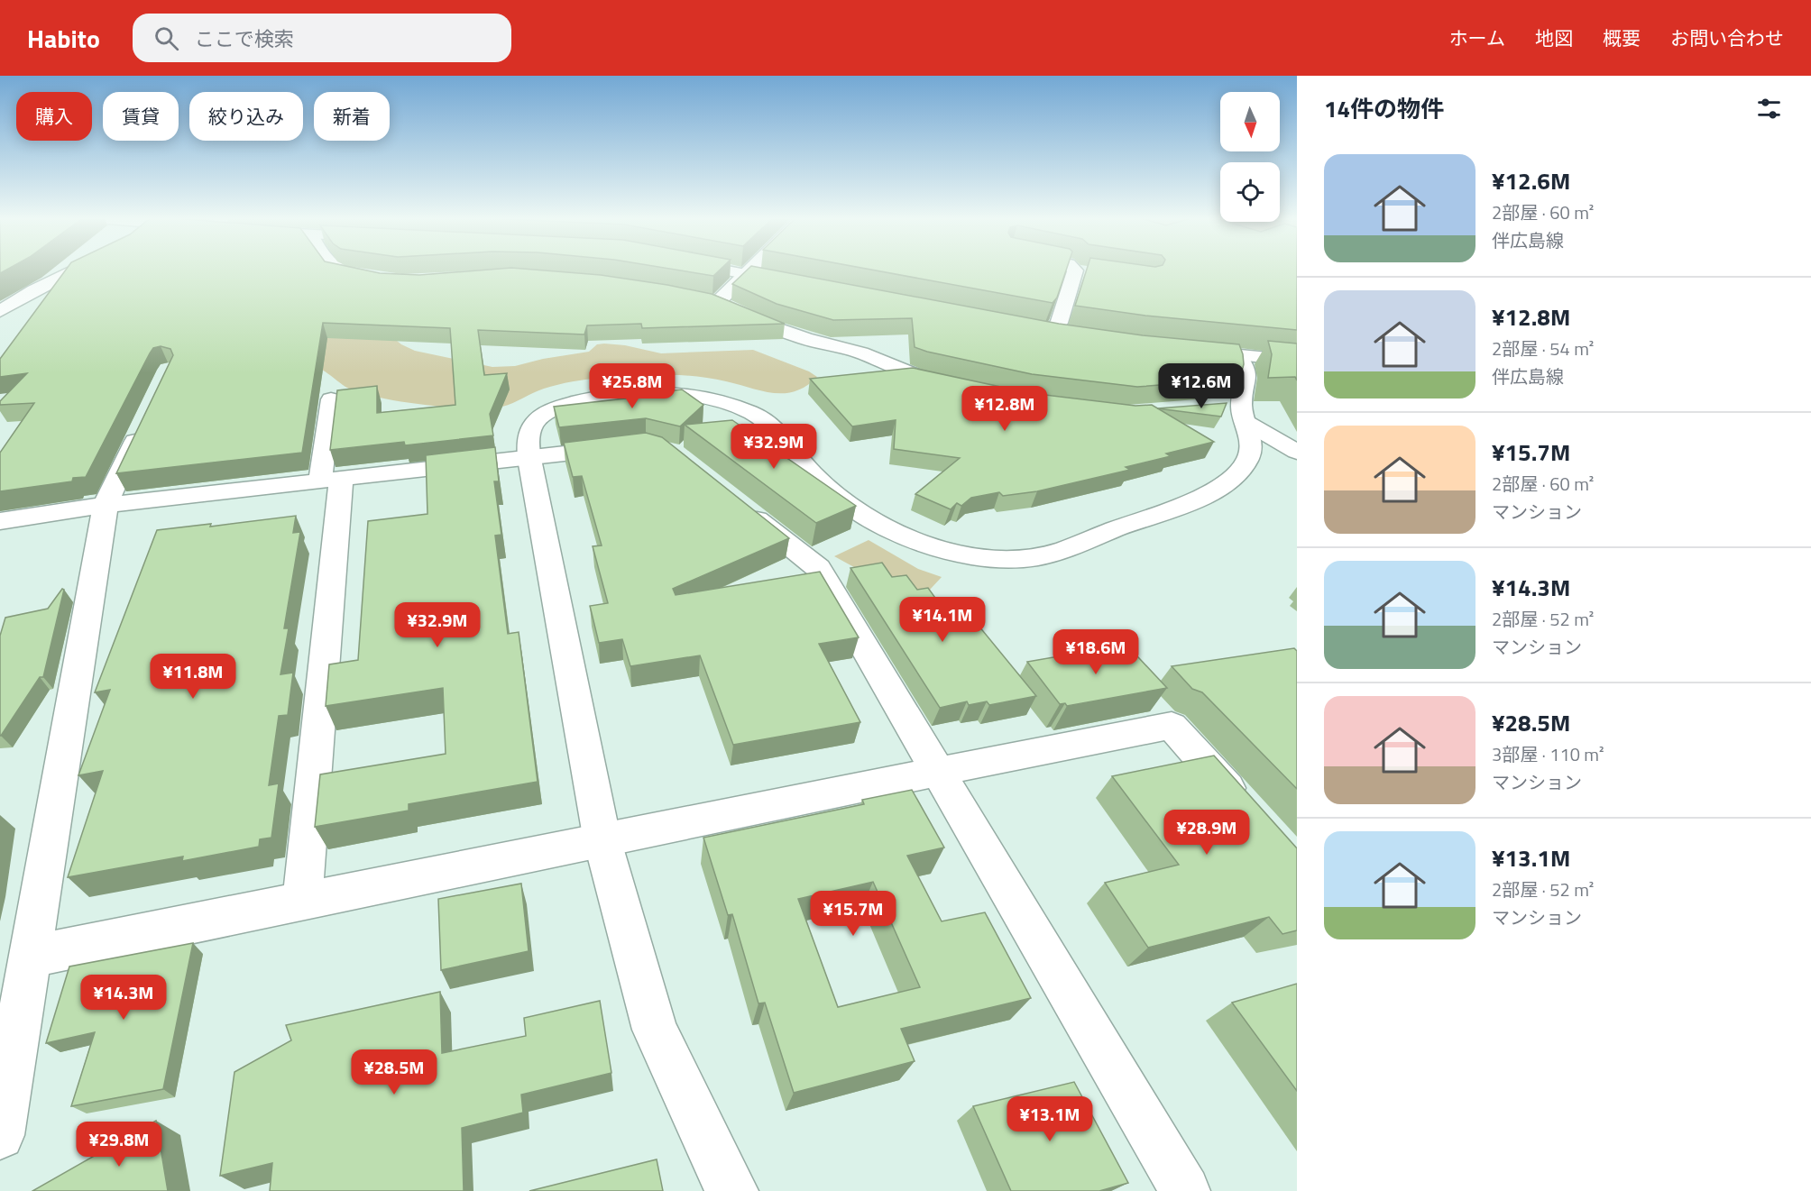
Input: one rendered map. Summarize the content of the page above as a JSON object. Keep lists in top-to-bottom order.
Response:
{
  "north": "bottom",
  "page": {
    "header": "Habito",
    "search": "ここで検索",
    "nav": [
      "ホーム",
      "地図",
      "概要",
      "お問い合わせ"
    ],
    "heading": "14件の物件",
    "chip": [
      "購入",
      "賃貸",
      "絞り込み",
      "新着"
    ],
    "list": [
      {
        "name": "¥12.6M",
        "note": "2部屋 · 60 m² · 伴広島線"
      },
      {
        "name": "¥12.8M",
        "note": "2部屋 · 54 m² · 伴広島線"
      },
      {
        "name": "¥15.7M",
        "note": "2部屋 · 60 m² · マンション"
      },
      {
        "name": "¥14.3M",
        "note": "2部屋 · 52 m² · マンション"
      },
      {
        "name": "¥28.5M",
        "note": "3部屋 · 110 m² · マンション"
      },
      {
        "name": "¥13.1M",
        "note": "2部屋 · 52 m² · マンション"
      }
    ],
    "price": [
      "¥25.8M",
      "¥12.6M",
      "¥12.8M",
      "¥32.9M",
      "¥14.1M",
      "¥32.9M",
      "¥18.6M",
      "¥11.8M",
      "¥28.9M",
      "¥15.7M",
      "¥14.3M",
      "¥28.5M",
      "¥13.1M",
      "¥29.8M"
    ]
  }
}
